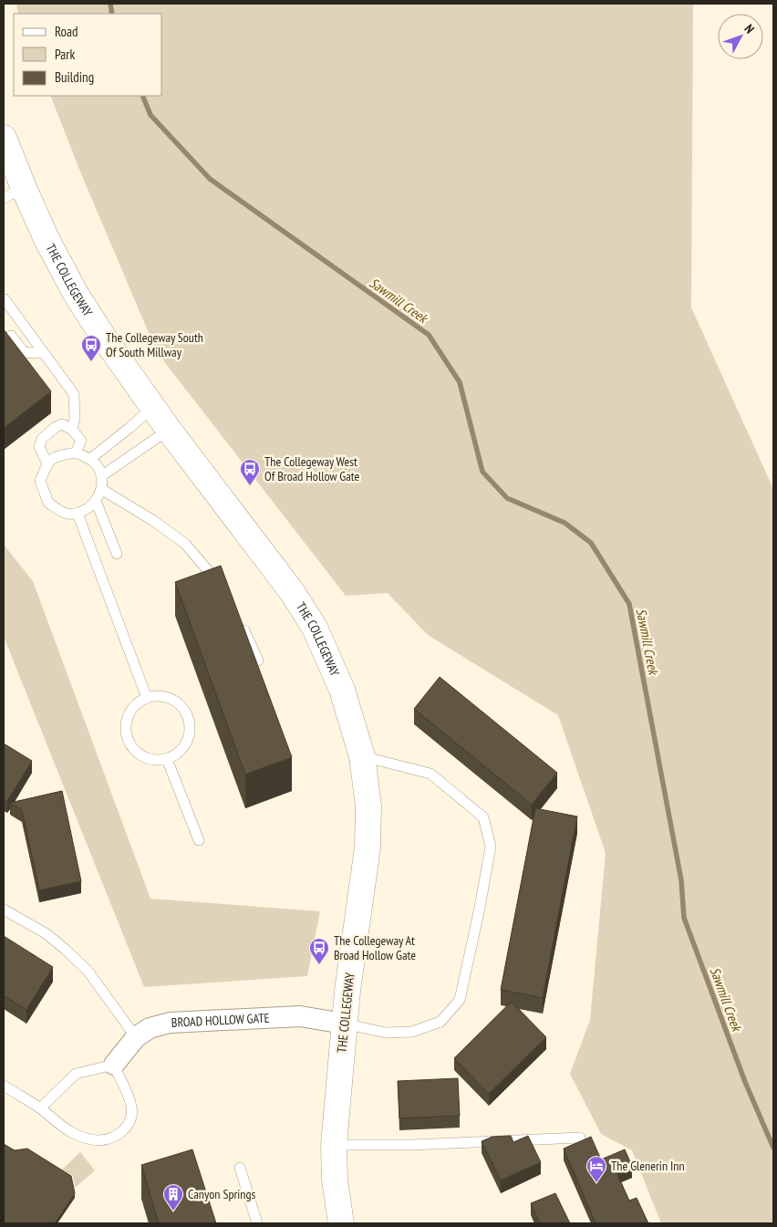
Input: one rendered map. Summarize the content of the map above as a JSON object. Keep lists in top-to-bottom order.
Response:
{
  "streets": {
    "street": ["THE COLLEGEWAY", "BROAD HOLLOW GATE"]
  },
  "crossings": [
    ["THE COLLEGEWAY", "BROAD HOLLOW GATE"]
  ],
  "water": ["Sawmill Creek"],
  "places": {
    "bus stop": ["The Collegeway South Of South Millway", "The Collegeway West Of Broad Hollow Gate", "The Collegeway At Broad Hollow Gate"],
    "hotel": ["The Glenerin Inn"],
    "building": ["Canyon Springs"]
  },
  "legend": ["Road", "Park", "Building"],
  "north": "top right"
}
